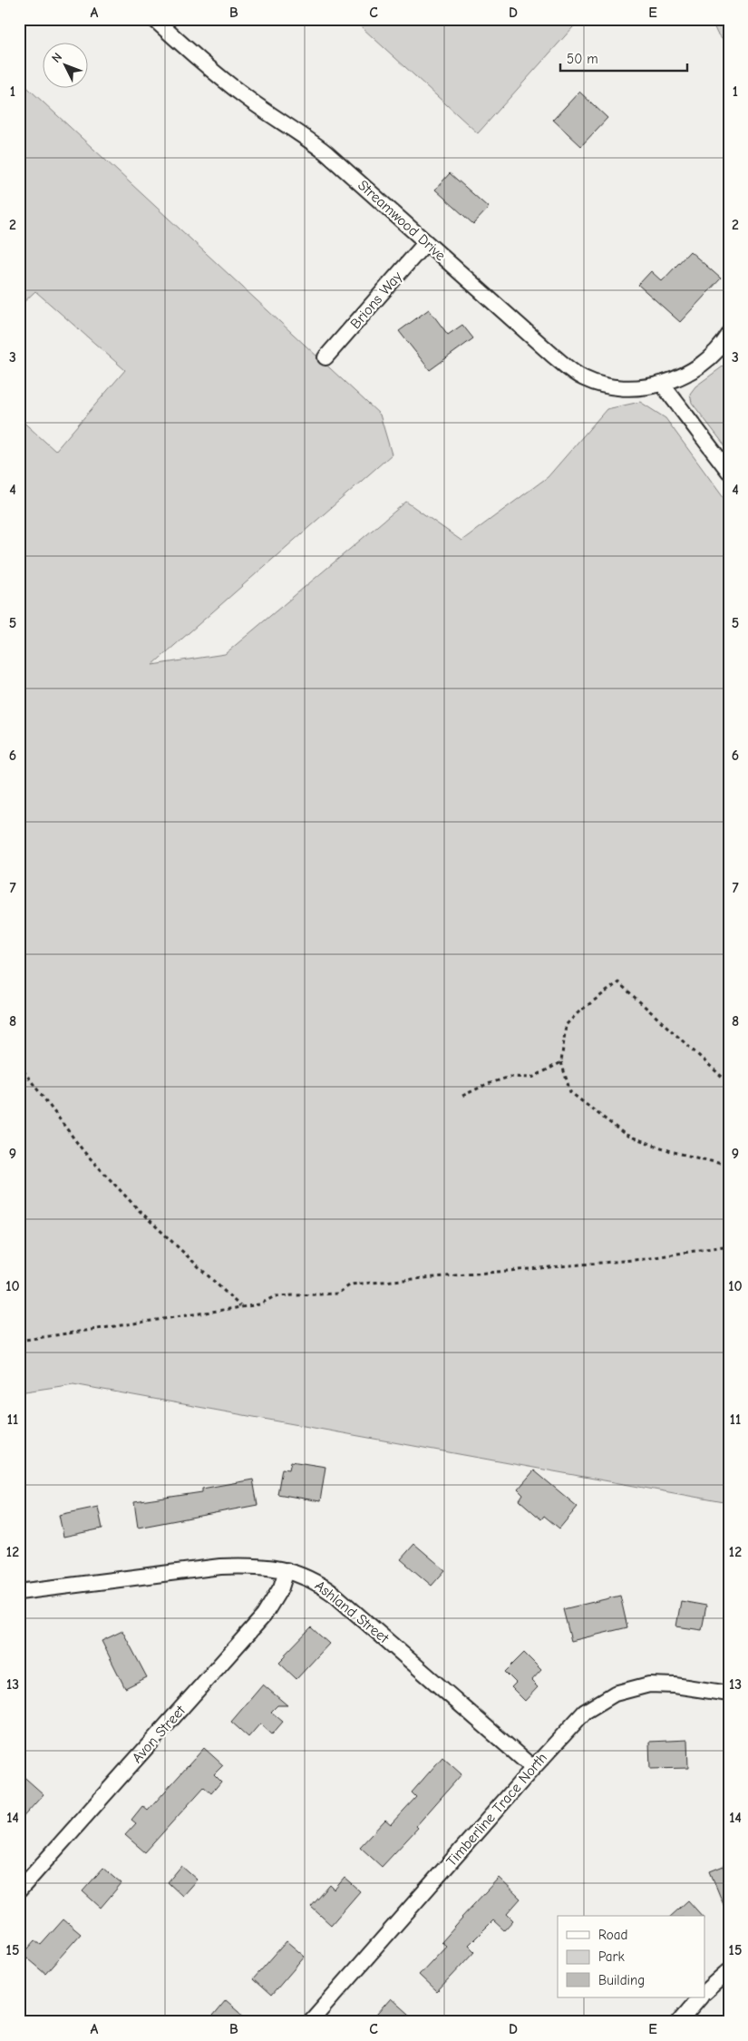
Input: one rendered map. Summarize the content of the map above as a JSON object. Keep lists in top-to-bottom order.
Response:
{
  "streets": {
    "street": [
      "Streamwood Drive",
      "Brions Way",
      "Ashland Street",
      "Avon Street",
      "Timberline Trace North"
    ]
  },
  "crossings": [
    ["Streamwood Drive", "Brions Way"],
    ["Ashland Street", "Avon Street"],
    ["Ashland Street", "Timberline Trace North"]
  ],
  "legend": ["Road", "Park", "Building"],
  "scale_bar": "50 m",
  "north": "top left",
  "grid": {
    "columns": [
      "A",
      "B",
      "C",
      "D",
      "E"
    ],
    "rows": [
      "1",
      "2",
      "3",
      "4",
      "5",
      "6",
      "7",
      "8",
      "9",
      "10",
      "11",
      "12",
      "13",
      "14",
      "15"
    ]
  }
}
